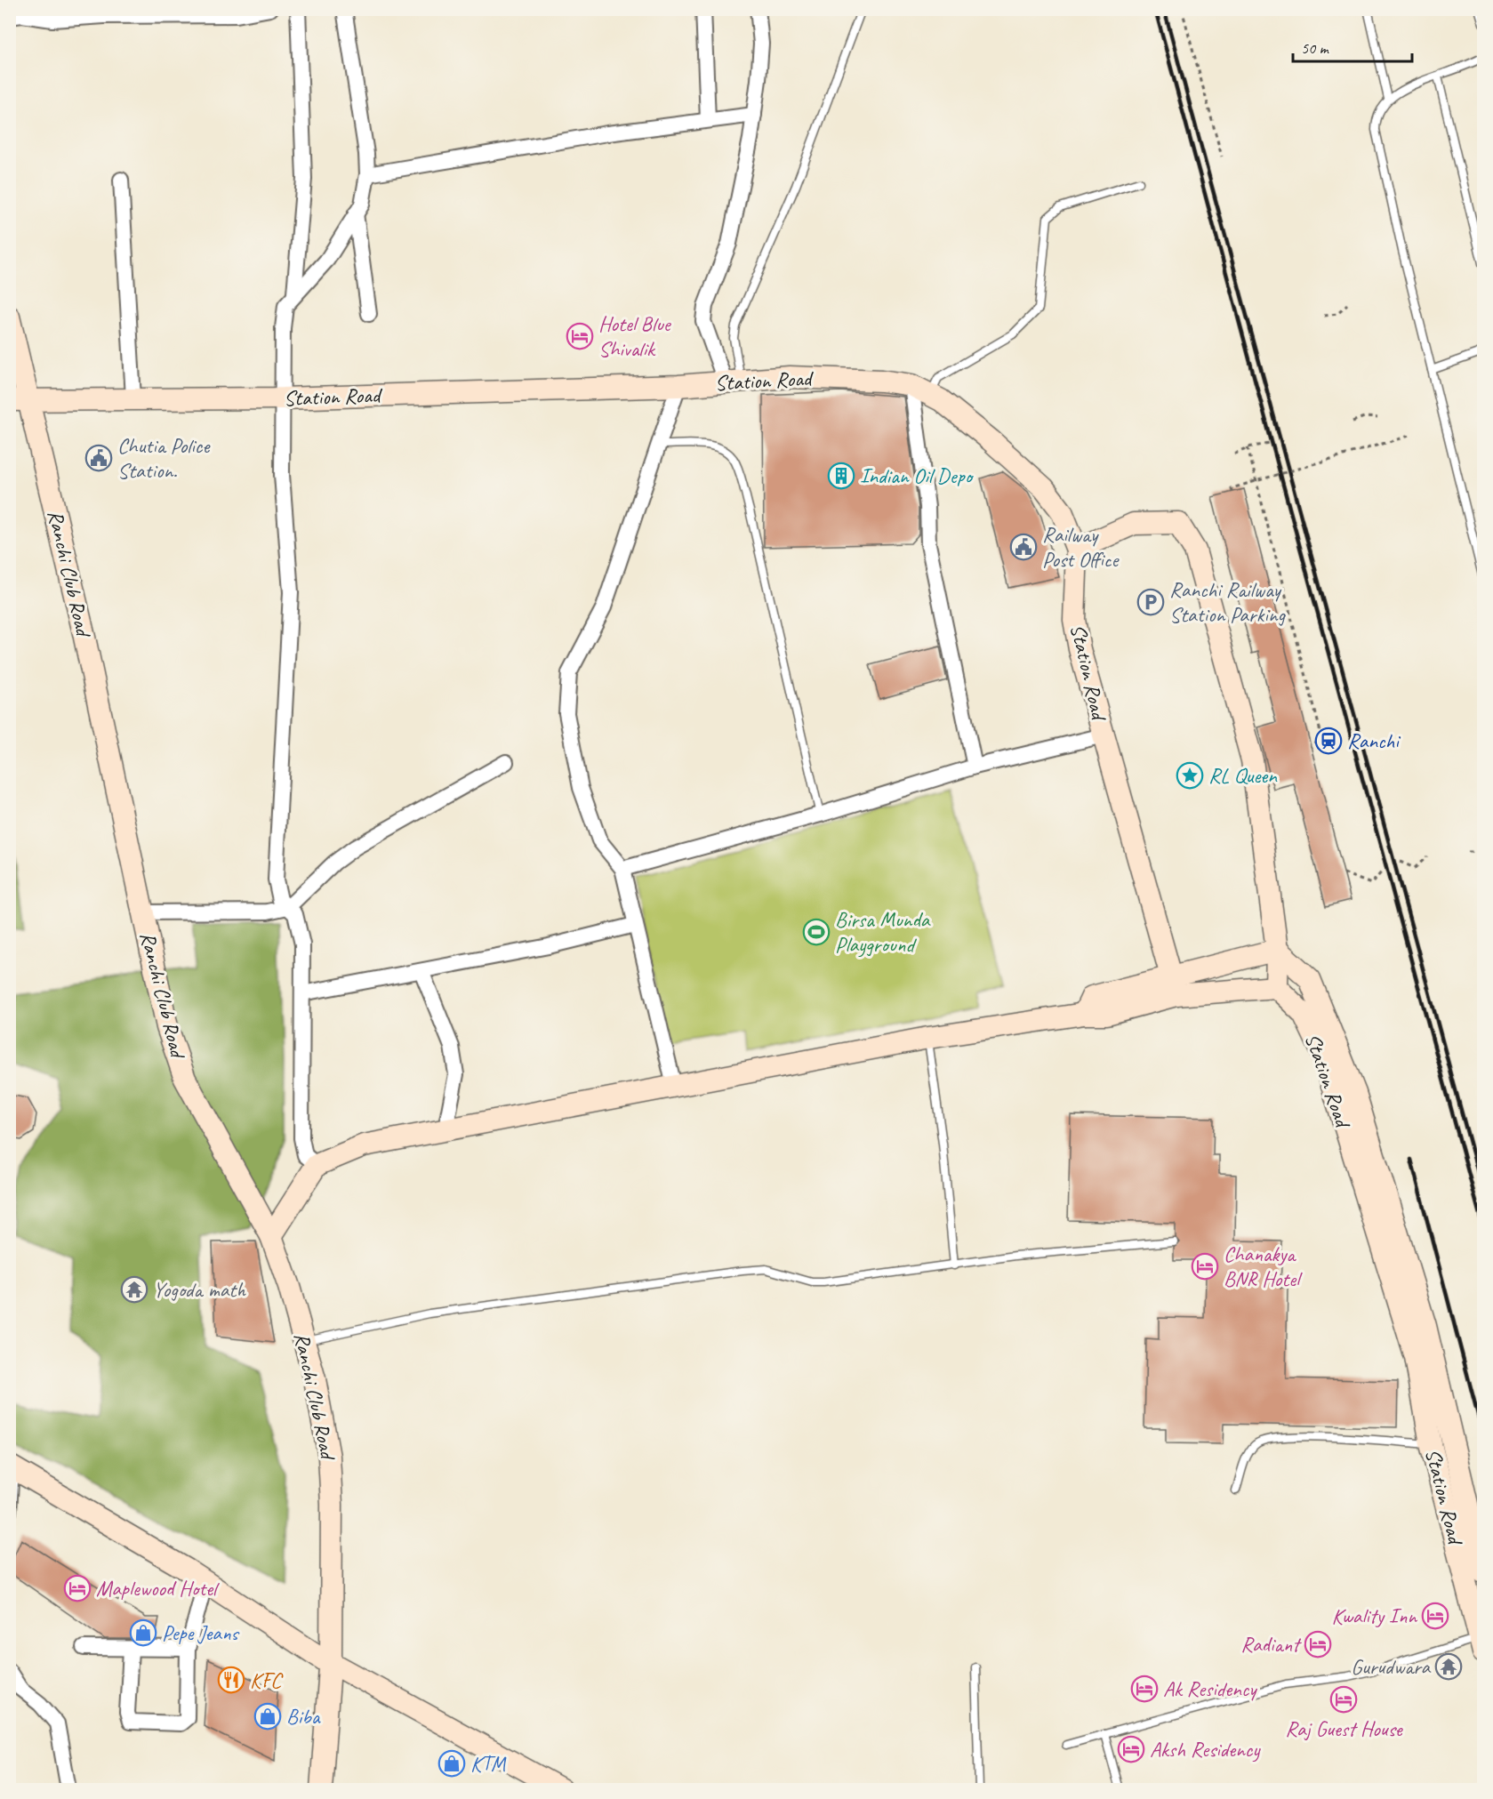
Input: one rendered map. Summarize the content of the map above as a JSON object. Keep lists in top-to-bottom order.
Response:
{
  "streets": {
    "street": ["Station Road", "Ranchi Club Road"]
  },
  "crossings": [
    ["Station Road", "Ranchi Club Road"]
  ],
  "places": {
    "hotel": [
      "Hotel Blue Shivalik",
      "Chanakya BNR Hotel",
      "Maplewood Hotel",
      "Kwality Inn",
      "Radiant",
      "Ak Residency",
      "Raj Guest House",
      "Aksh Residency"
    ],
    "public building": ["Chutia Police Station.", "Railway Post Office"],
    "building": ["Indian Oil Depo"],
    "parking": ["Ranchi Railway Station Parking"],
    "station": ["Ranchi"],
    "place": ["RL Queen"],
    "sports": ["Birsa Munda Playground"],
    "temple": ["Yogoda math", "Gurudwara"],
    "shop": ["Pepe Jeans", "Biba", "KTM"],
    "restaurant": ["KFC"]
  },
  "scale_bar": "50 m"
}
